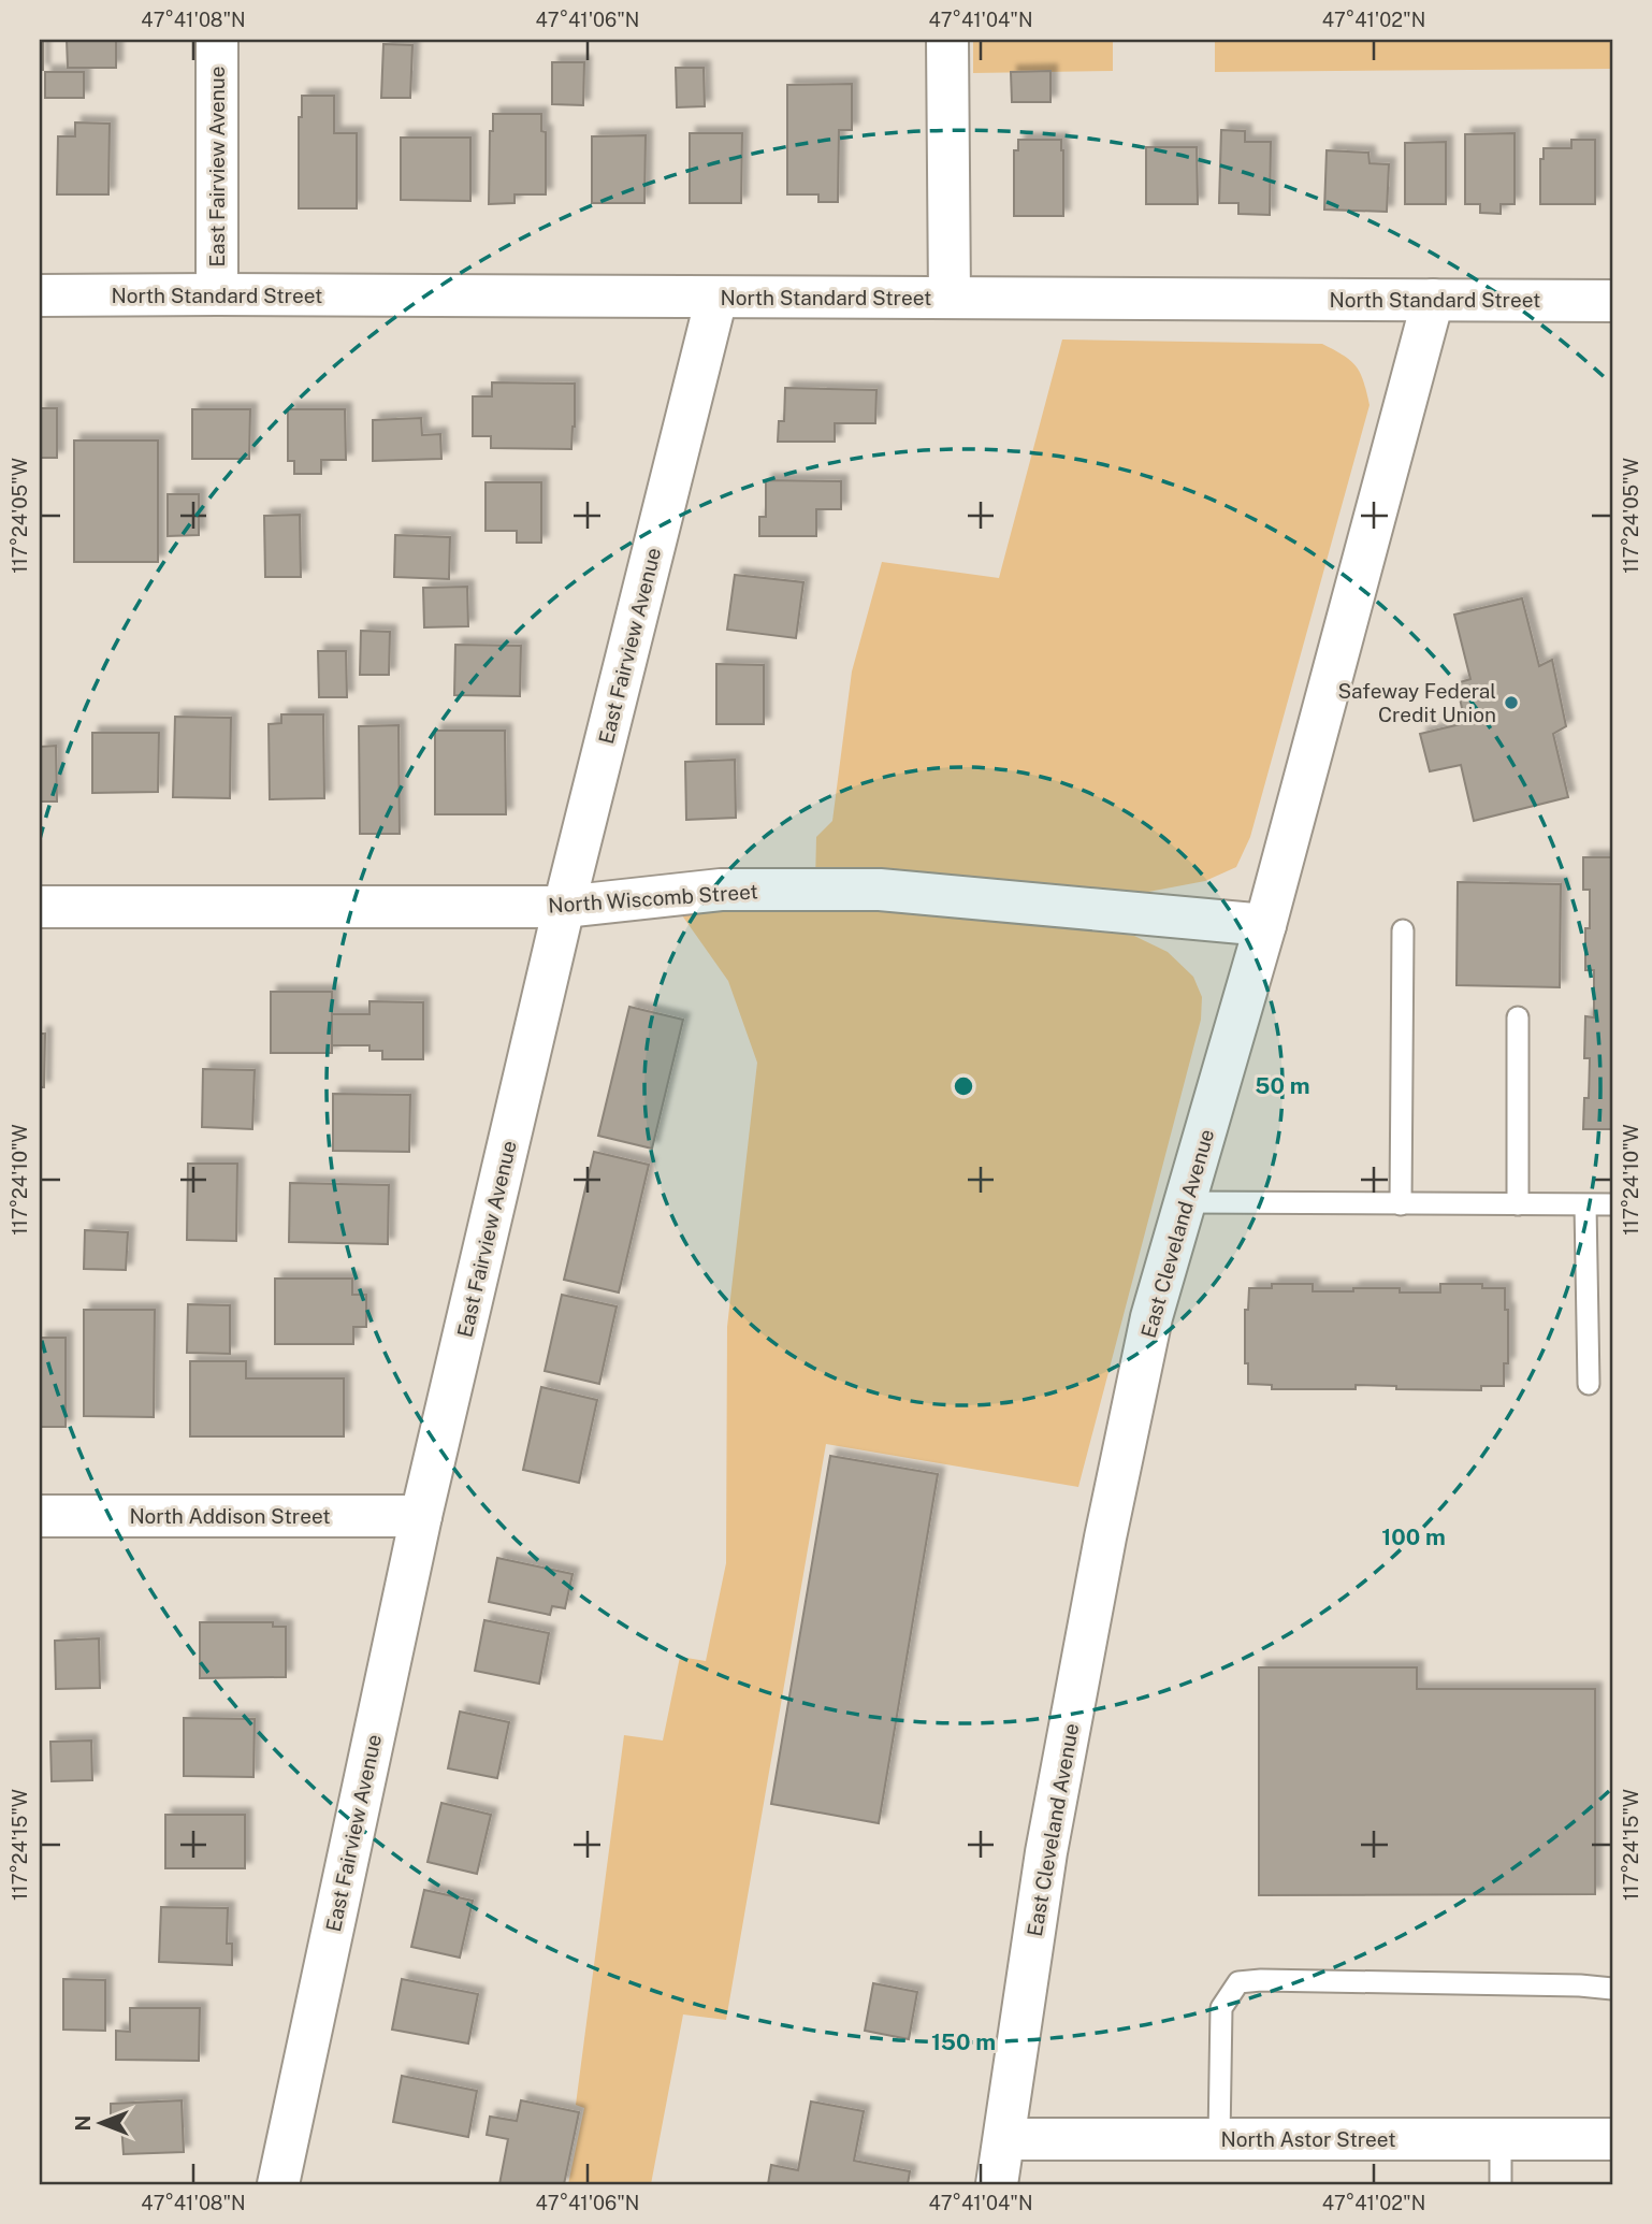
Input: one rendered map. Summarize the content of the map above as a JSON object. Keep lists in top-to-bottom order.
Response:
{
  "streets": {
    "street": [
      "East Fairview Avenue",
      "North Standard Street",
      "North Wiscomb Street",
      "East Cleveland Avenue",
      "North Addison Street",
      "North Astor Street"
    ]
  },
  "crossings": [
    ["East Fairview Avenue", "North Standard Street"],
    ["East Fairview Avenue", "North Wiscomb Street"],
    ["East Fairview Avenue", "North Addison Street"],
    ["North Standard Street", "East Cleveland Avenue"],
    ["North Wiscomb Street", "East Cleveland Avenue"],
    ["East Cleveland Avenue", "North Astor Street"]
  ],
  "places": ["Safeway Federal Credit Union"],
  "north": "left",
  "coordinates": [
    "47°41'08\"N",
    "47°41'06\"N",
    "47°41'04\"N",
    "47°41'02\"N",
    "117°24'05\"W",
    "117°24'10\"W",
    "117°24'15\"W"
  ],
  "rings": ["50 m", "100 m", "150 m"]
}
